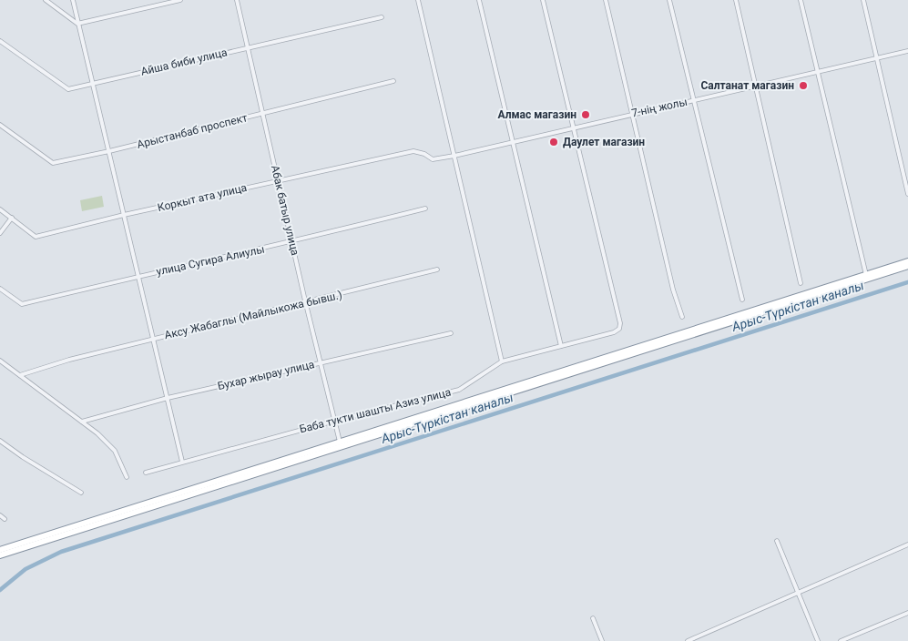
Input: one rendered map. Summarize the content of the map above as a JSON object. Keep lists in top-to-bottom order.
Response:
{
  "streets": {
    "street": [
      "Айша биби улица",
      "7-нің жолы",
      "Арыстанбаб проспект",
      "Коркыт ата улица",
      "Абак батыр улица",
      "улица Сугира Алиулы",
      "Аксу Жабаглы (Майлыкожа бывш.)",
      "Бухар жырау улица",
      "Баба тукти шашты Азиз улица"
    ]
  },
  "crossings": [
    ["Айша биби улица", "Абак батыр улица"],
    ["7-нің жолы", "Коркыт ата улица"],
    ["7-нің жолы", "Баба тукти шашты Азиз улица"],
    ["Арыстанбаб проспект", "Абак батыр улица"],
    ["Коркыт ата улица", "Абак батыр улица"],
    ["Абак батыр улица", "улица Сугира Алиулы"],
    ["Абак батыр улица", "Аксу Жабаглы (Майлыкожа бывш.)"],
    ["Абак батыр улица", "Бухар жырау улица"],
    ["Абак батыр улица", "Баба тукти шашты Азиз улица"]
  ],
  "water": ["Арыс-Түркістан каналы"],
  "places": ["Салтанат магазин", "Алмас магазин", "Даулет магазин"]
}
